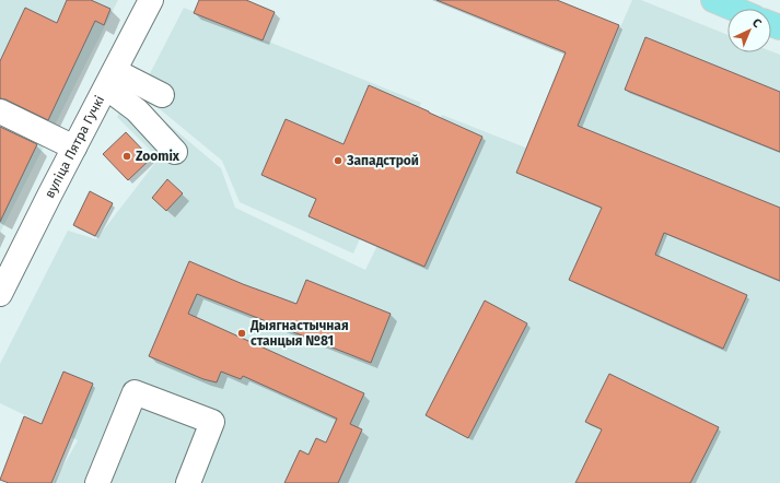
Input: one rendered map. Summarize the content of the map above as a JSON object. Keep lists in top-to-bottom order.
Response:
{
  "streets": {
    "street": ["вуліца Пятра Гучкі"]
  },
  "places": ["Zoomix", "Западстрой", "Дыягнастычная станцыя №81"],
  "north": "top right"
}
